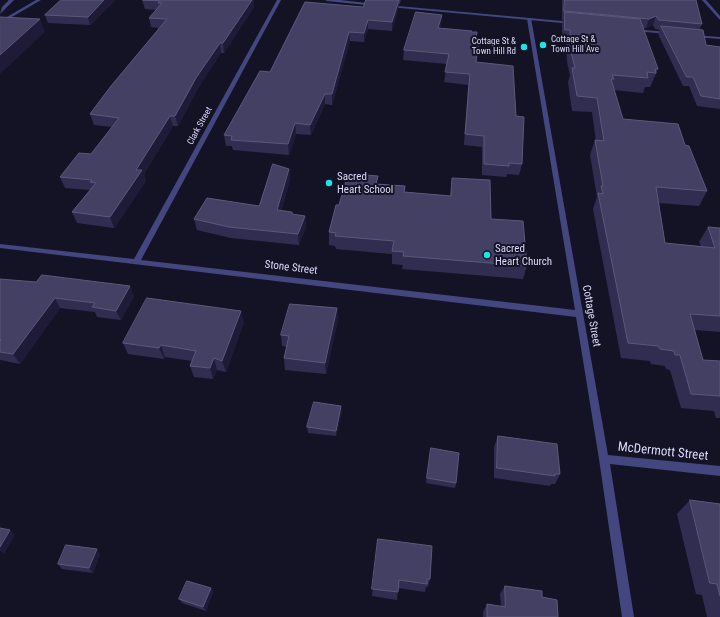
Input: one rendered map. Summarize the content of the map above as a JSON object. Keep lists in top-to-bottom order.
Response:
{
  "streets": {
    "street": [
      "Clark Street",
      "Stone Street",
      "Cottage Street",
      "McDermott Street"
    ]
  },
  "crossings": [
    ["Clark Street", "Stone Street"],
    ["Stone Street", "Cottage Street"],
    ["Cottage Street", "McDermott Street"]
  ],
  "places": [
    "Cottage St & Town Hill Ave",
    "Cottage St & Town Hill Rd",
    "Sacred Heart School",
    "Sacred Heart Church"
  ]
}
